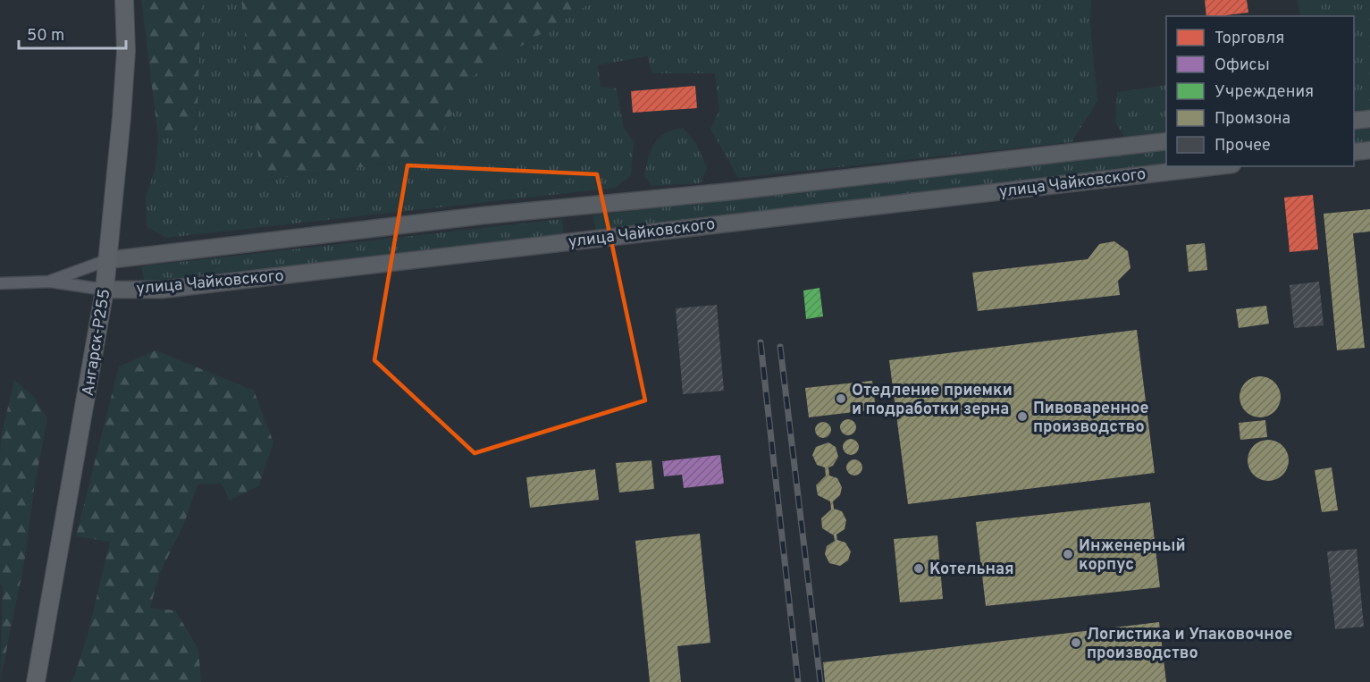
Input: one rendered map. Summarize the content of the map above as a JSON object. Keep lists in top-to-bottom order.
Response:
{
  "streets": {
    "main road": ["улица Чайковского", "Ангарск-Р255"]
  },
  "crossings": [
    ["улица Чайковского", "Ангарск-Р255"]
  ],
  "places": [
    "Отедление приемки и подработки зерна",
    "Пивоваренное производство",
    "Инженерный корпус",
    "Котельная",
    "Логистика и Упаковочное производство"
  ],
  "legend": [
    "Торговля",
    "Офисы",
    "Учреждения",
    "Промзона",
    "Прочее"
  ],
  "scale_bar": "50 m"
}
